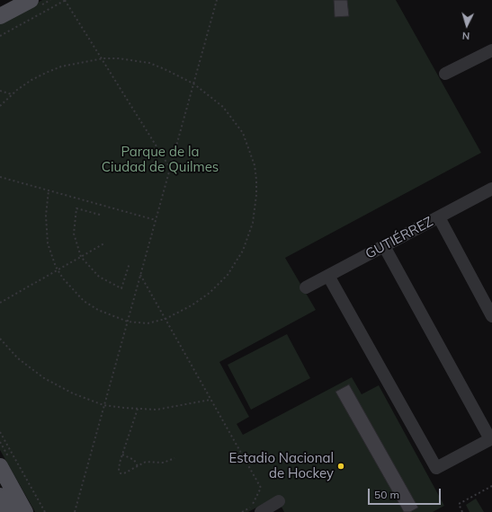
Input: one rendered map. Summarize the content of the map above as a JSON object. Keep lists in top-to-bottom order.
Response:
{
  "streets": {
    "street": ["GUTIÉRREZ"]
  },
  "parks": ["Parque de la Ciudad de Quilmes"],
  "places": ["Estadio Nacional de Hockey"],
  "scale_bar": "50 m",
  "north": "bottom"
}
